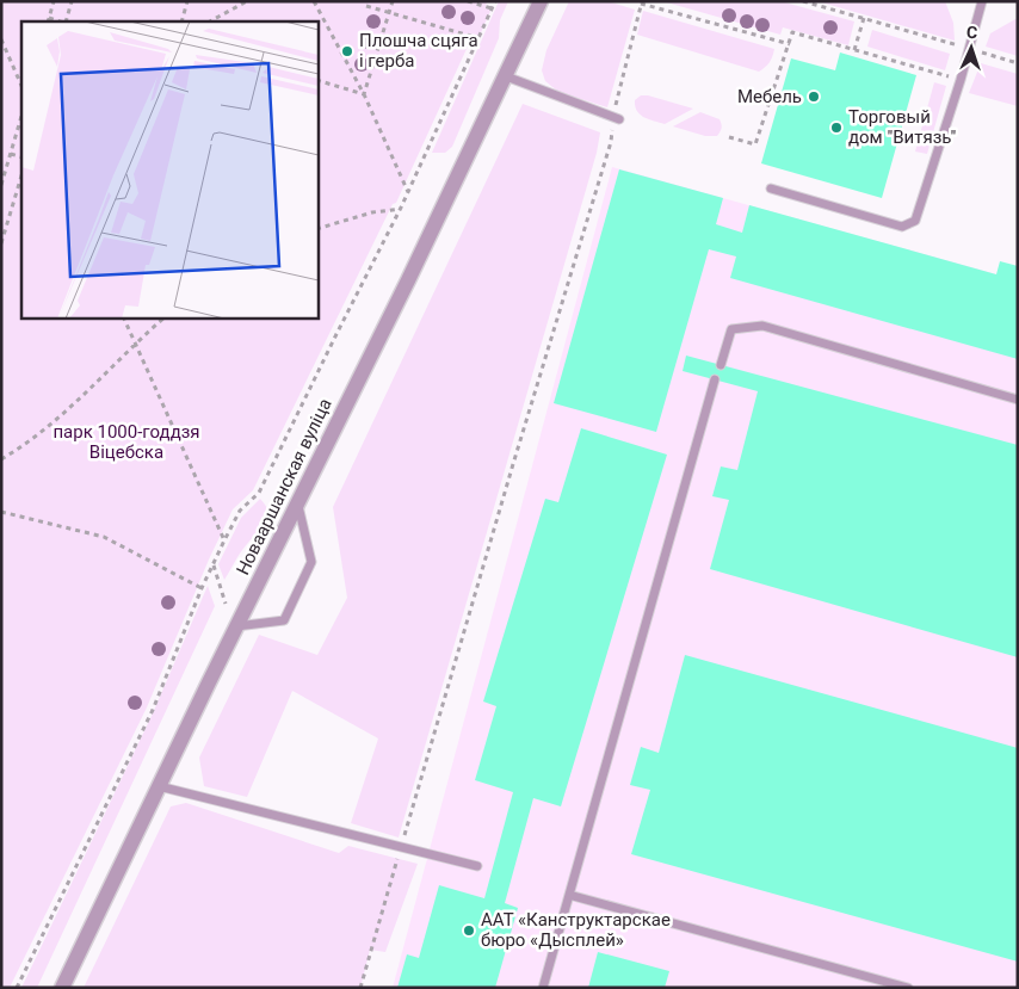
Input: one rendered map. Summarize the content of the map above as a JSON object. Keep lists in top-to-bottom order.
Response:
{
  "streets": {
    "street": ["Новааршанская вуліца"]
  },
  "parks": ["парк 1000-годдзя Віцебска"],
  "places": [
    "Плошча сцяга і герба",
    "Мебель",
    "Торговый дом \"Витязь\"",
    "ААТ «Канструктарскае бюро «Дысплей»"
  ],
  "north": "top"
}
